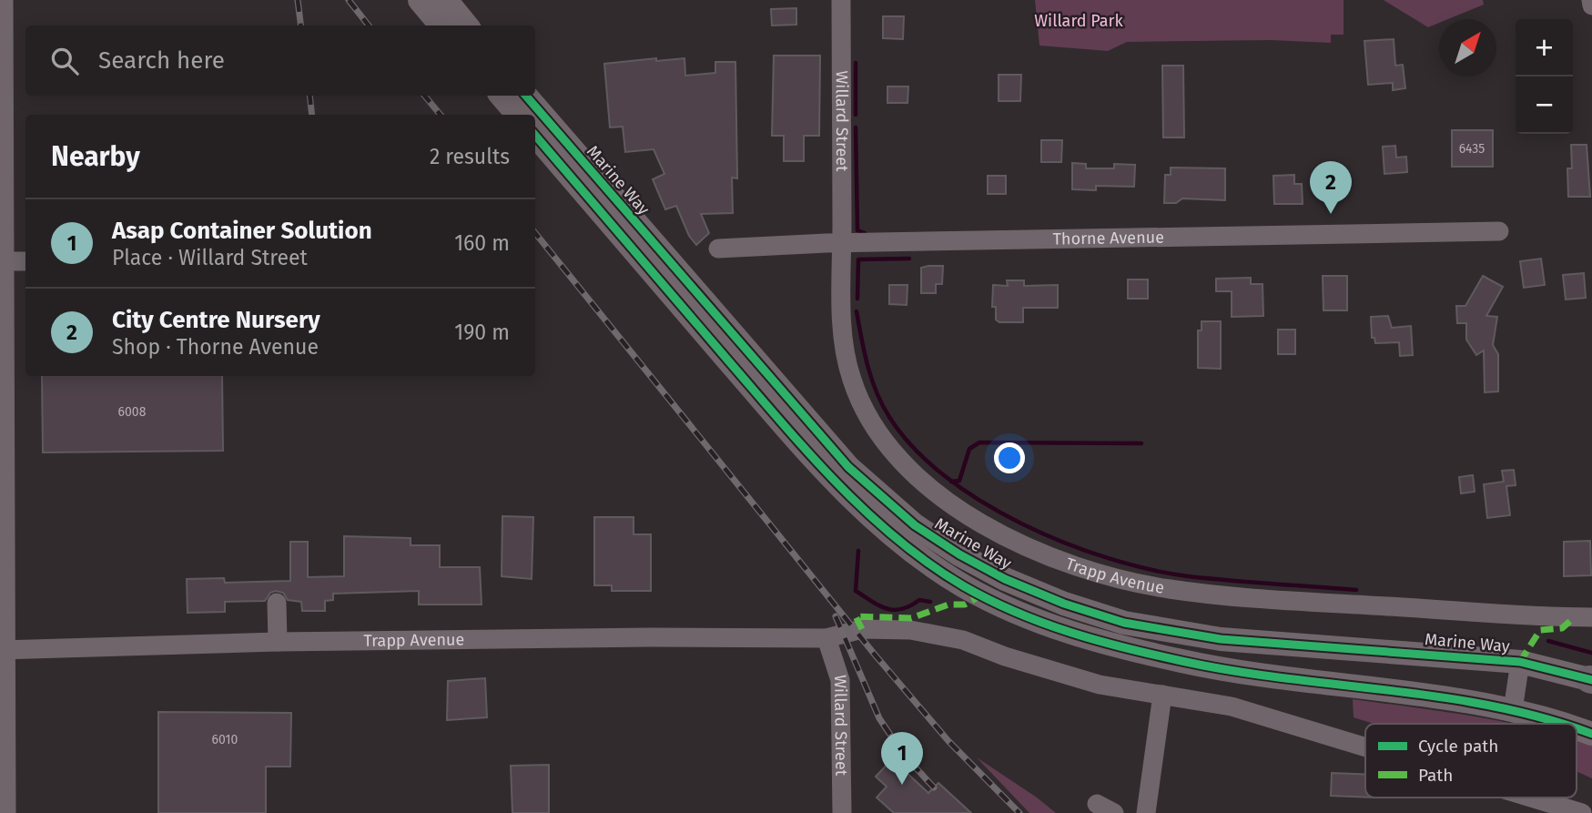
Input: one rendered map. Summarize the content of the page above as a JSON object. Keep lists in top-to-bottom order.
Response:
{
  "streets": {
    "main road": ["Marine Way"],
    "street": ["Willard Street", "Thorne Avenue", "Trapp Avenue"]
  },
  "crossings": [
    ["Willard Street", "Thorne Avenue"],
    ["Willard Street", "Trapp Avenue"],
    ["Thorne Avenue", "Trapp Avenue"]
  ],
  "parks": ["Willard Park"],
  "house_numbers": ["6435", "6008", "6010"],
  "legend": ["Cycle path", "Path"],
  "north": "top right",
  "page": {
    "map_buttons": ["+", "−"],
    "search": "Search here",
    "heading": ["Nearby", "2 results"],
    "pins": ["2", "1"],
    "list": [
      {
        "mark": "1",
        "name": "Asap Container Solution",
        "note": "Place · Willard Street",
        "value": "160 m"
      },
      {
        "mark": "2",
        "name": "City Centre Nursery",
        "note": "Shop · Thorne Avenue",
        "value": "190 m"
      }
    ]
  }
}
